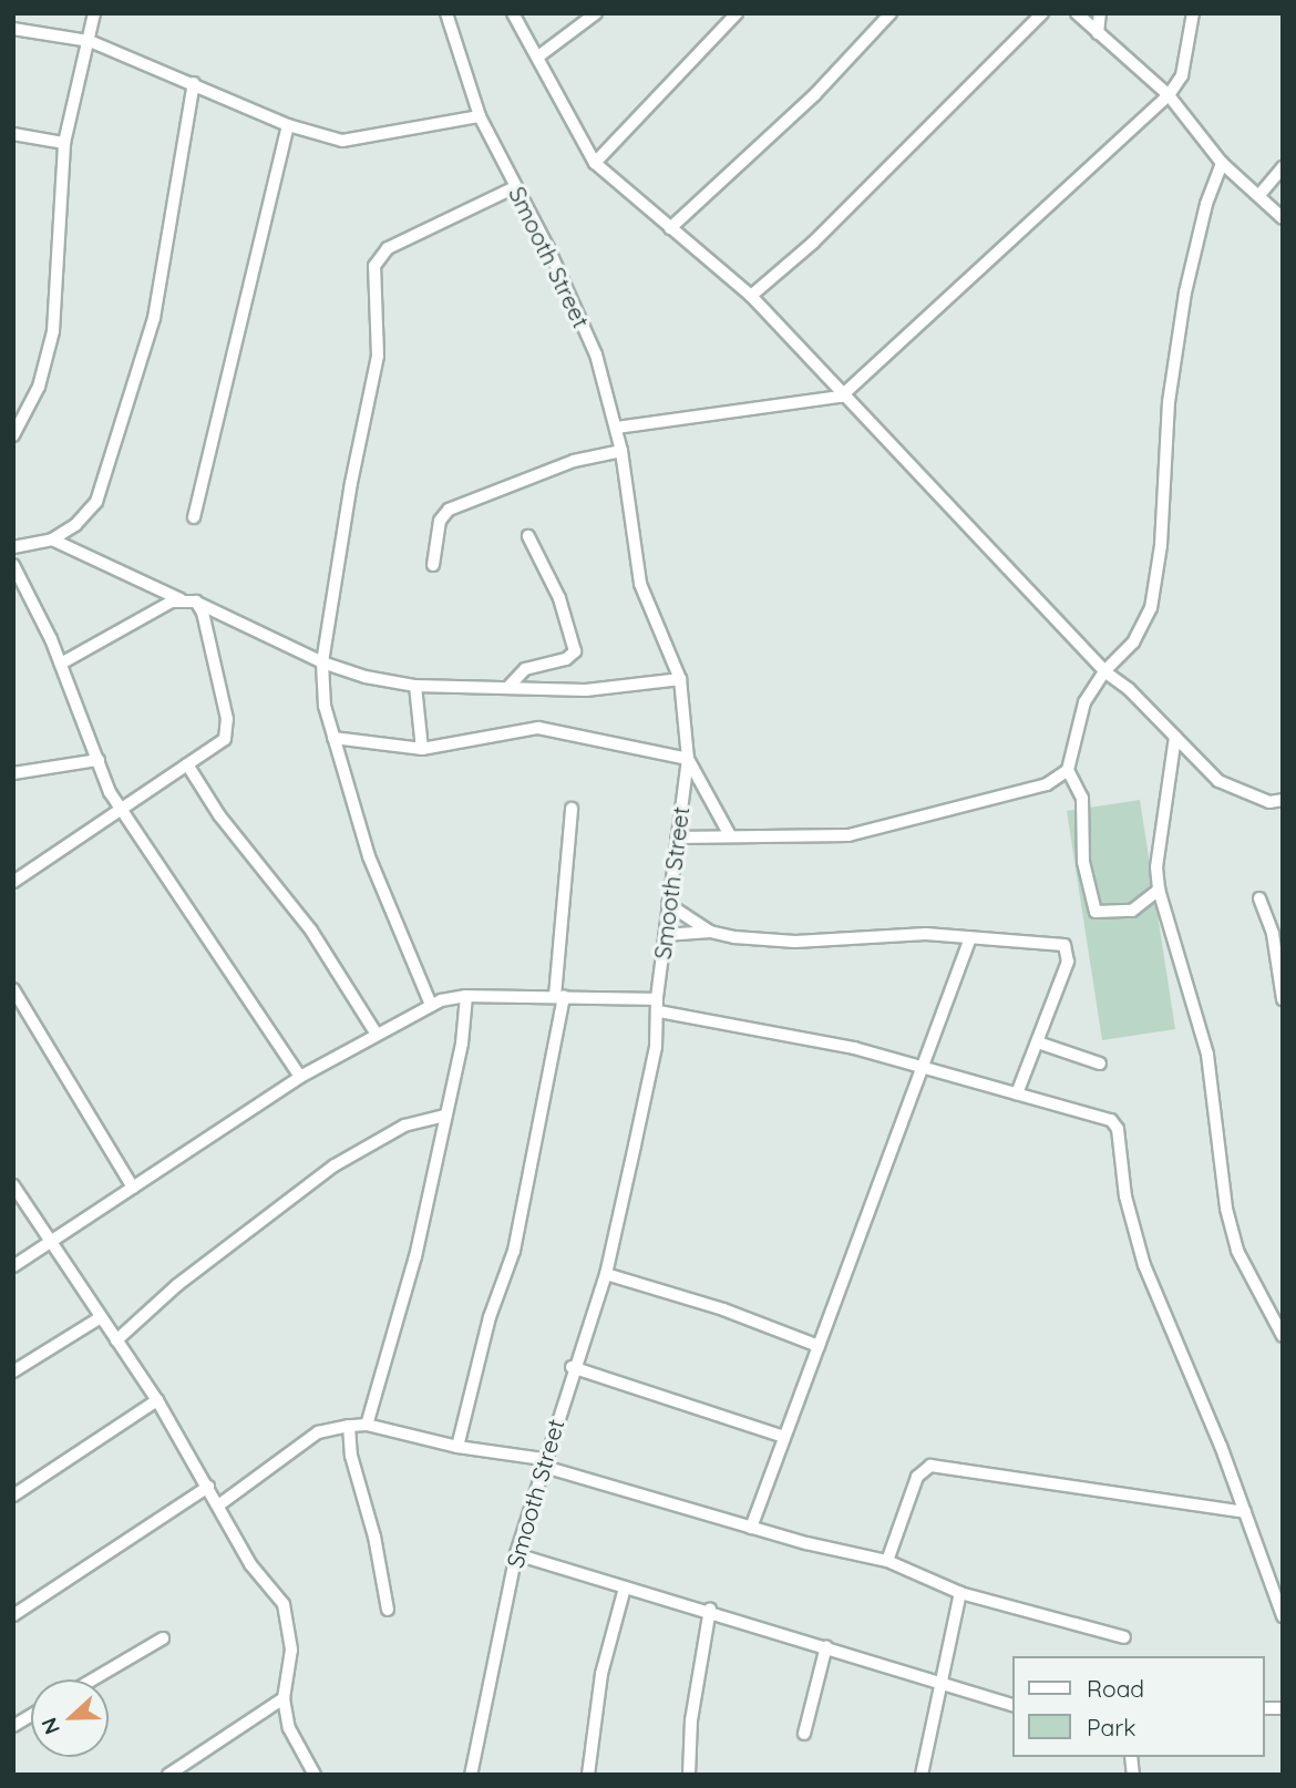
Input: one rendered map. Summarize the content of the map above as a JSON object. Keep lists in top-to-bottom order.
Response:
{
  "streets": {
    "street": ["Smooth Street"]
  },
  "legend": ["Road", "Park"],
  "north": "left"
}
